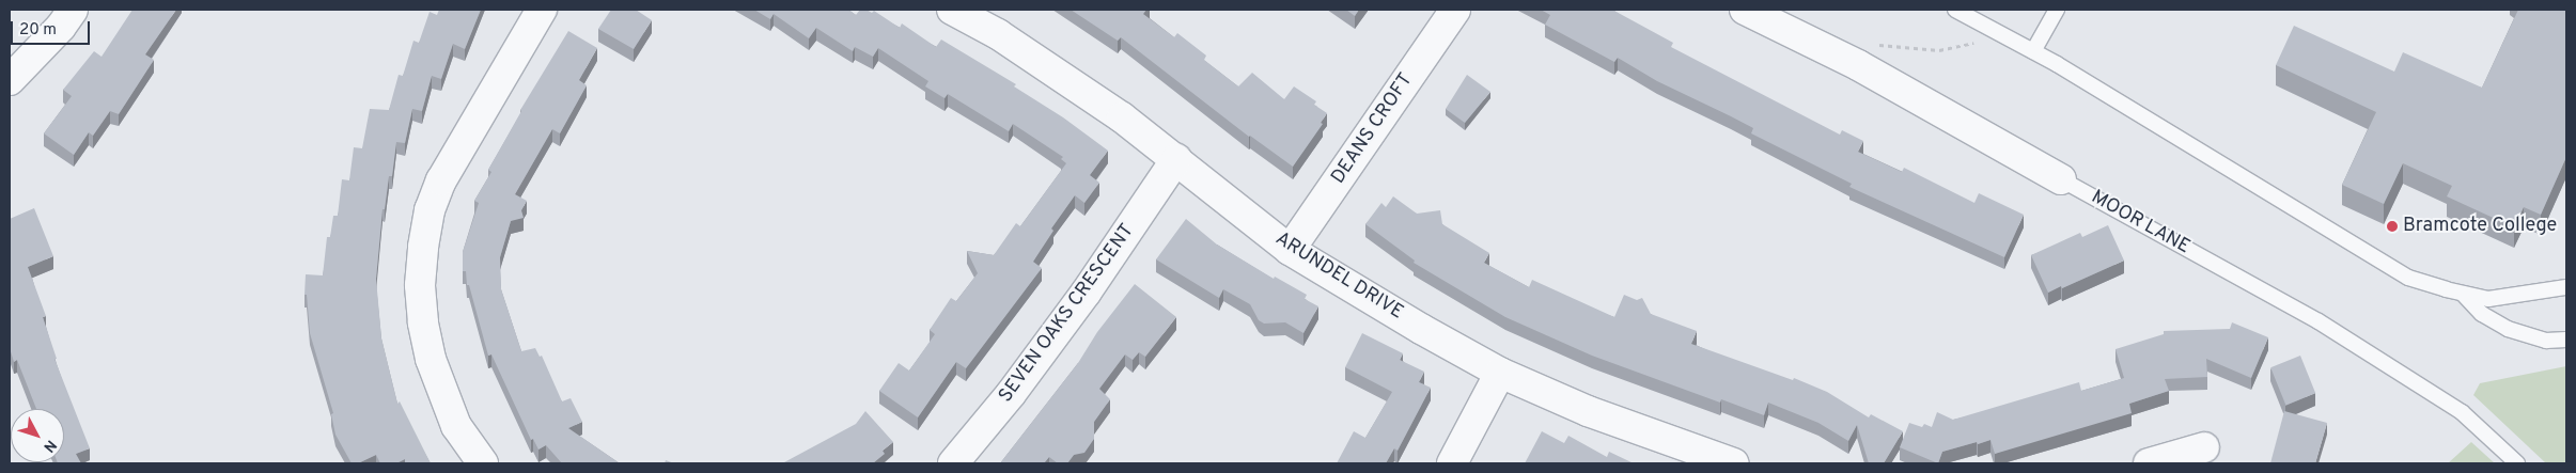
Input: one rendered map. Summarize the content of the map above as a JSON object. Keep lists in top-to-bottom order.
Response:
{
  "streets": {
    "street": [
      "DEANS CROFT",
      "MOOR LANE",
      "ARUNDEL DRIVE",
      "SEVEN OAKS CRESCENT"
    ]
  },
  "crossings": [
    ["DEANS CROFT", "ARUNDEL DRIVE"],
    ["ARUNDEL DRIVE", "SEVEN OAKS CRESCENT"]
  ],
  "places": ["Bramcote College"],
  "scale_bar": "20 m",
  "north": "bottom right"
}
